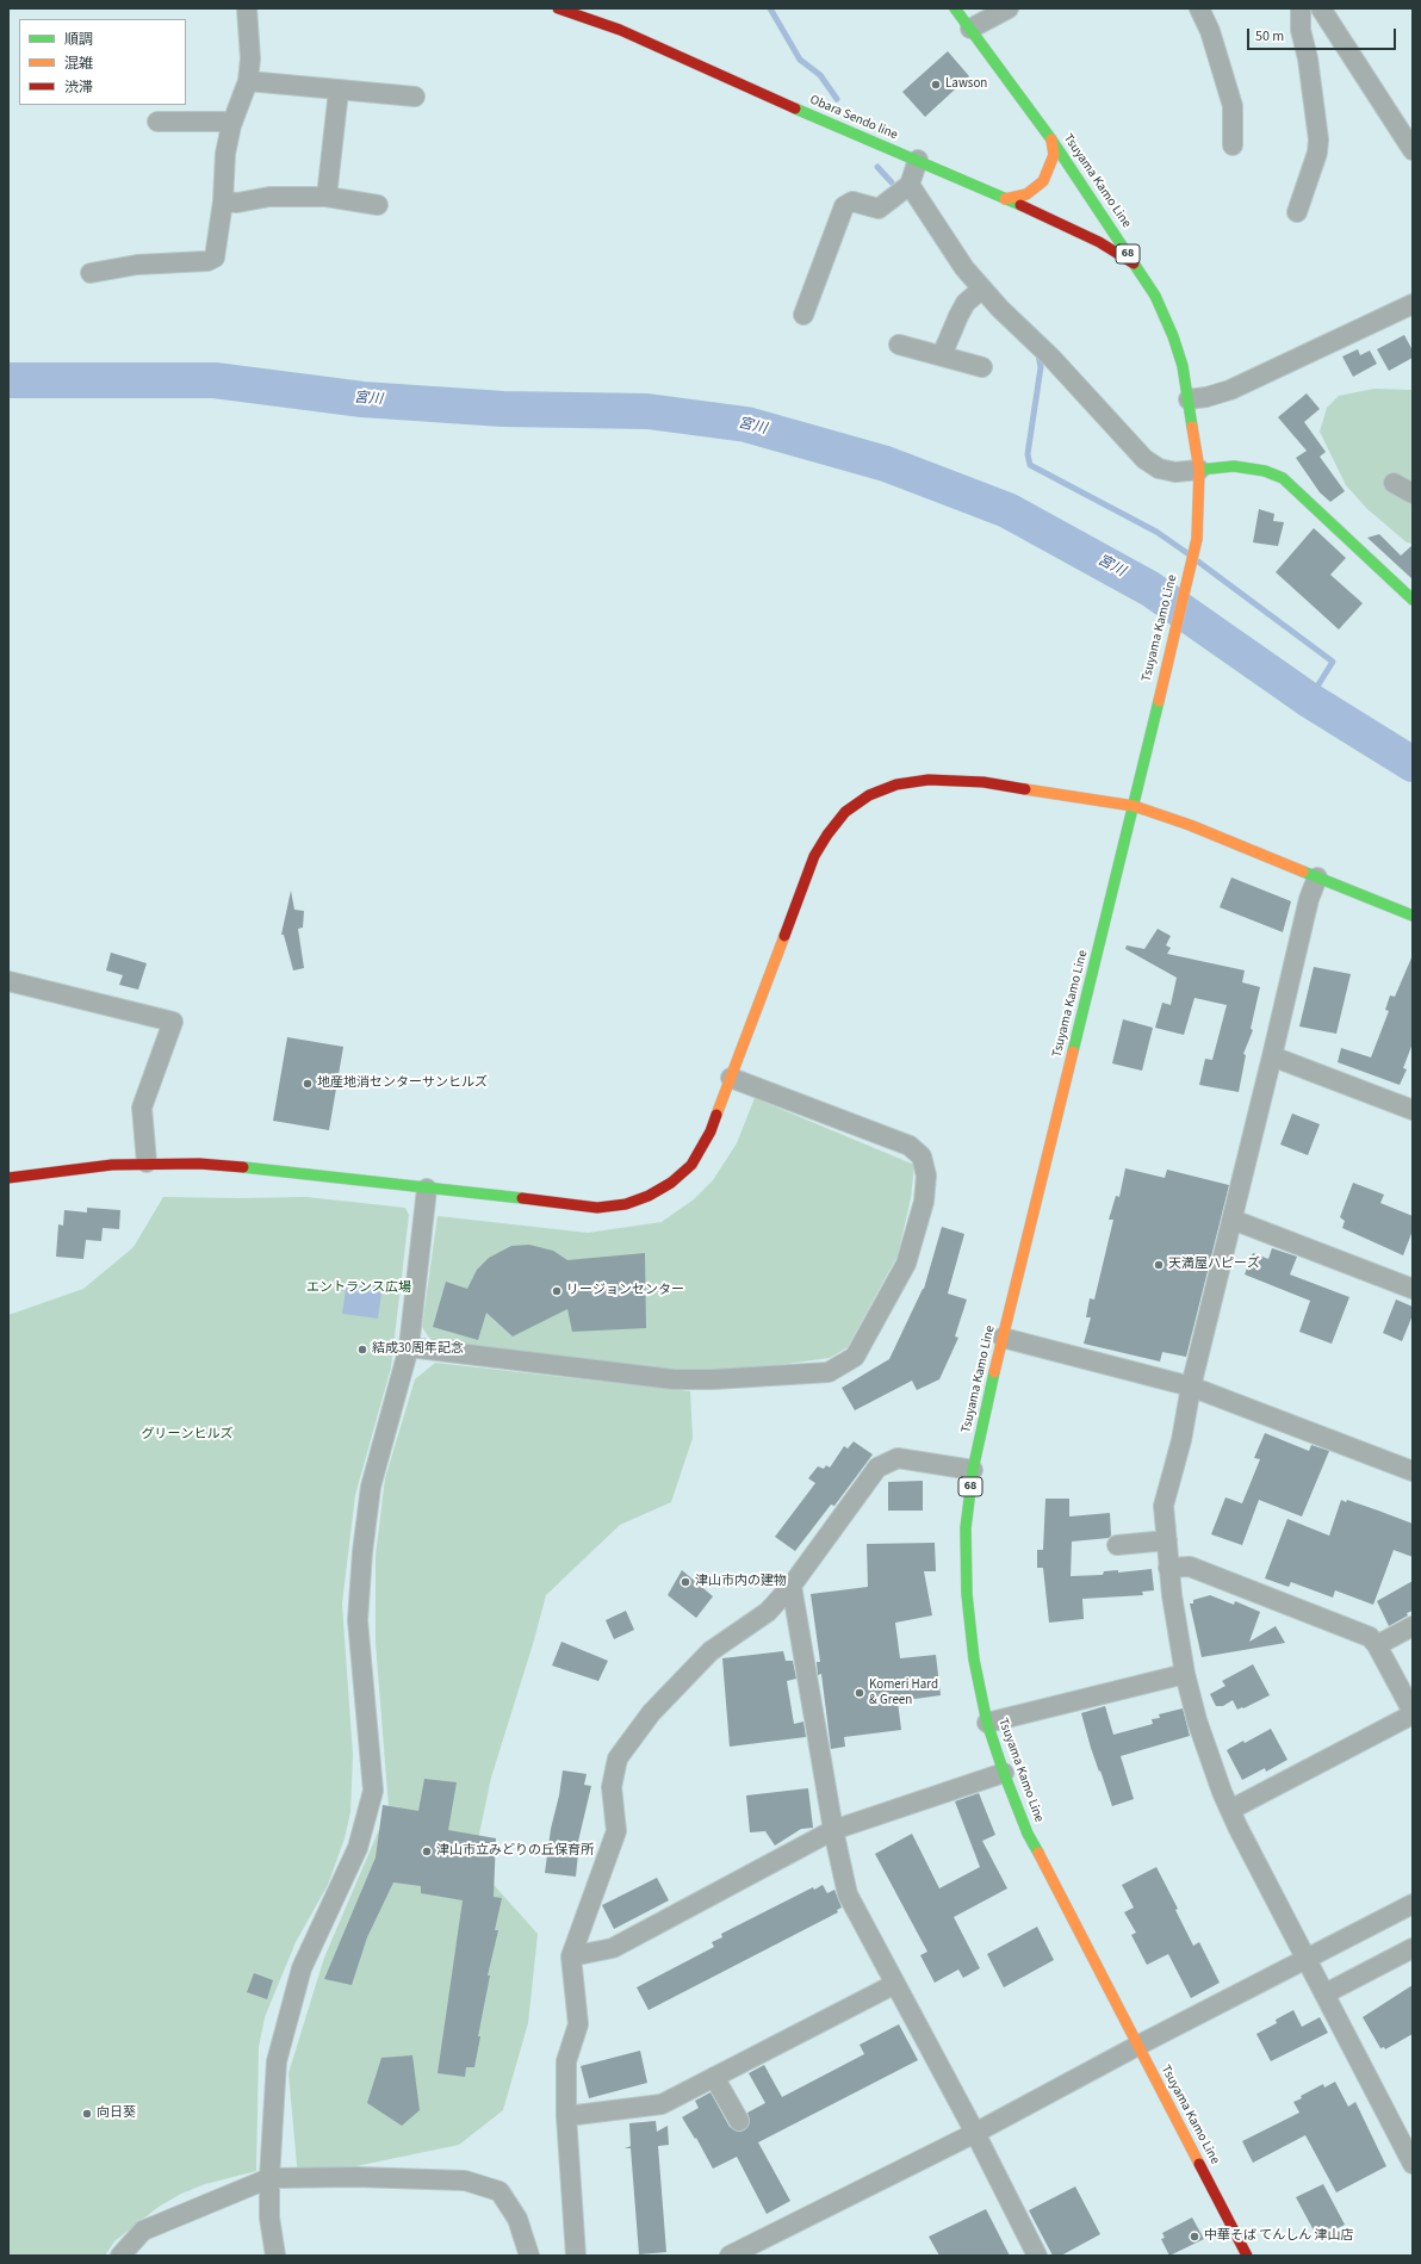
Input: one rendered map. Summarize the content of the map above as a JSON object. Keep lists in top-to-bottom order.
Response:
{
  "streets": {
    "main road": ["Obara Sendo line", "Tsuyama Kamo Line", "68"]
  },
  "crossings": [
    ["Obara Sendo line", "Tsuyama Kamo Line"]
  ],
  "water": ["宮川"],
  "parks": ["エントランス広場", "グリーンヒルズ"],
  "places": [
    "Lawson",
    "地産地消センターサンヒルズ",
    "天満屋ハピーズ",
    "リージョンセンター",
    "結成30周年記念",
    "津山市内の建物",
    "Komeri Hard & Green",
    "津山市立みどりの丘保育所",
    "向日葵",
    "中華そば てんしん 津山店"
  ],
  "legend": ["順調", "混雑", "渋滞"],
  "scale_bar": "50 m"
}
